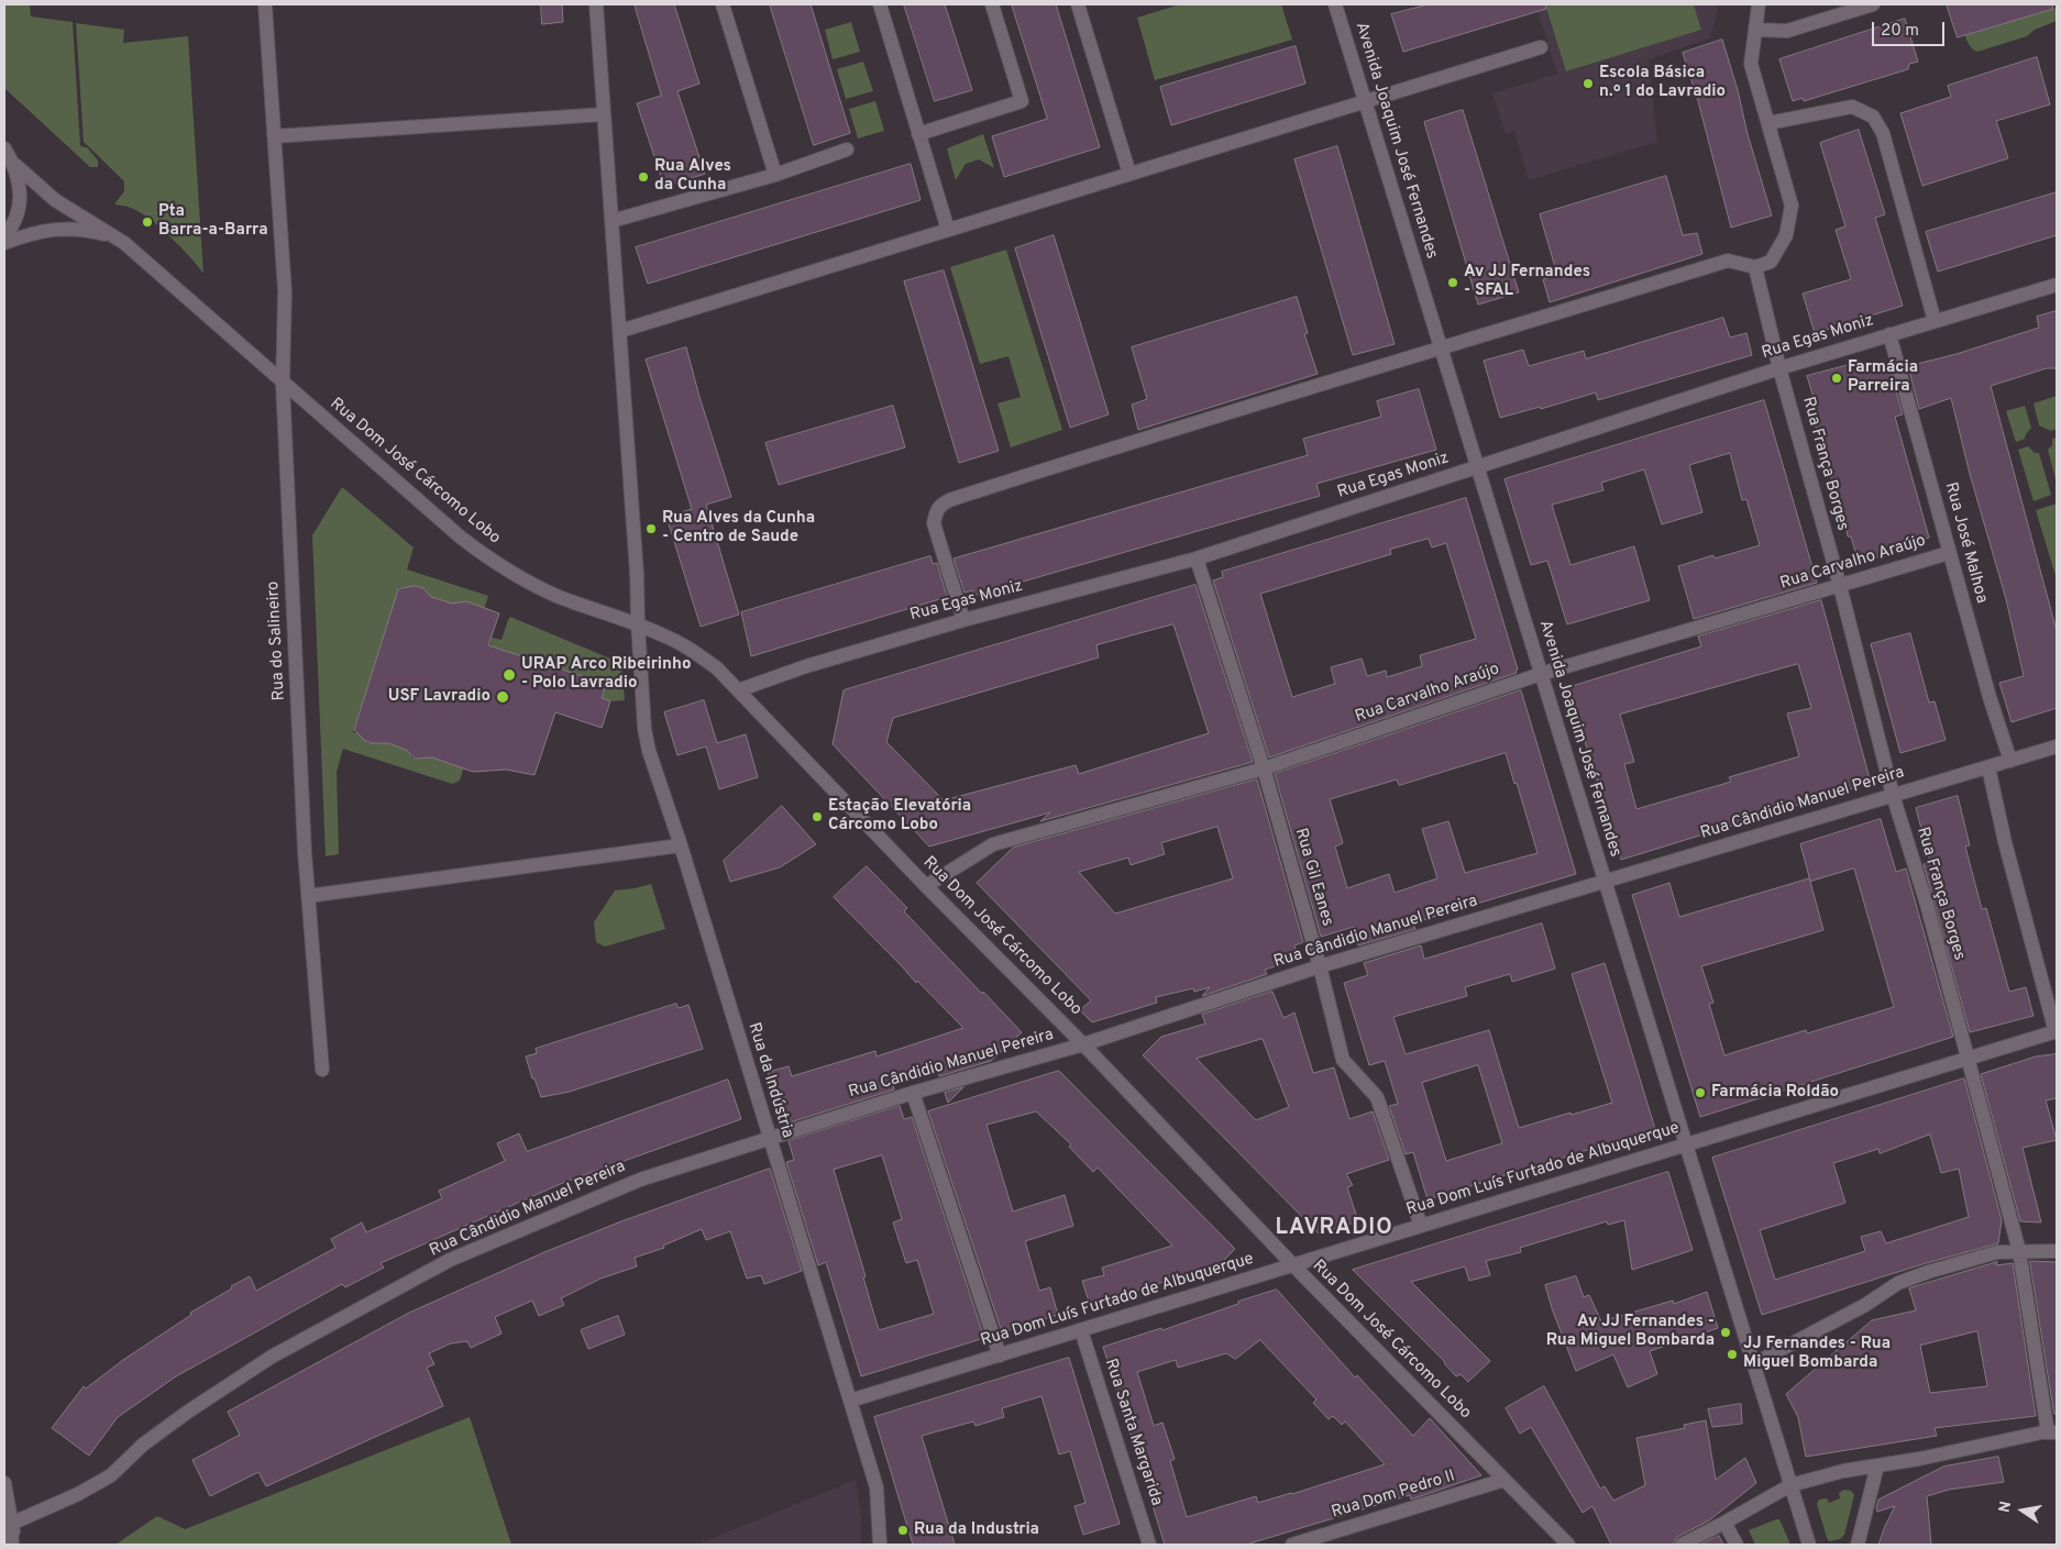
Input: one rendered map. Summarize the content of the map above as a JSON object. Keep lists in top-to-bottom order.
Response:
{
  "streets": {
    "street": [
      "Avenida Joaquim José Fernandes",
      "Rua Egas Moniz",
      "Rua França Borges",
      "Rua Dom José Cárcomo Lobo",
      "Rua José Malhoa",
      "Rua Carvalho Araújo",
      "Rua do Salineiro",
      "Rua Cândidio Manuel Pereira",
      "Rua Gil Eanes",
      "Rua da Indústria",
      "Rua Dom Luís Furtado de Albuquerque",
      "Rua Santa Margarida",
      "Rua Dom Pedro II"
    ]
  },
  "crossings": [
    ["Avenida Joaquim José Fernandes", "Rua Egas Moniz"],
    ["Avenida Joaquim José Fernandes", "Rua Carvalho Araújo"],
    ["Avenida Joaquim José Fernandes", "Rua Cândidio Manuel Pereira"],
    ["Avenida Joaquim José Fernandes", "Rua Dom Luís Furtado de Albuquerque"],
    ["Rua Egas Moniz", "Rua França Borges"],
    ["Rua Egas Moniz", "Rua Dom José Cárcomo Lobo"],
    ["Rua Egas Moniz", "Rua José Malhoa"],
    ["Rua Egas Moniz", "Rua Gil Eanes"],
    ["Rua França Borges", "Rua Carvalho Araújo"],
    ["Rua França Borges", "Rua Cândidio Manuel Pereira"],
    ["Rua França Borges", "Rua Dom Luís Furtado de Albuquerque"],
    ["Rua Dom José Cárcomo Lobo", "Rua Carvalho Araújo"],
    ["Rua Dom José Cárcomo Lobo", "Rua do Salineiro"],
    ["Rua Dom José Cárcomo Lobo", "Rua Cândidio Manuel Pereira"],
    ["Rua Dom José Cárcomo Lobo", "Rua da Indústria"],
    ["Rua Dom José Cárcomo Lobo", "Rua Dom Luís Furtado de Albuquerque"],
    ["Rua Dom José Cárcomo Lobo", "Rua Dom Pedro II"],
    ["Rua José Malhoa", "Rua Carvalho Araújo"],
    ["Rua José Malhoa", "Rua Cândidio Manuel Pereira"],
    ["Rua Carvalho Araújo", "Rua Gil Eanes"],
    ["Rua Cândidio Manuel Pereira", "Rua Gil Eanes"],
    ["Rua Cândidio Manuel Pereira", "Rua da Indústria"],
    ["Rua Gil Eanes", "Rua Dom Luís Furtado de Albuquerque"],
    ["Rua da Indústria", "Rua Dom Luís Furtado de Albuquerque"],
    ["Rua Dom Luís Furtado de Albuquerque", "Rua Santa Margarida"]
  ],
  "districts": ["LAVRADIO"],
  "places": [
    "Escola Básica n.º 1 do Lavradio",
    "Rua Alves da Cunha",
    "Pta Barra-a-Barra",
    "Av JJ Fernandes - SFAL",
    "Farmácia Parreira",
    "Rua Alves da Cunha - Centro de Saude",
    "URAP Arco Ribeirinho - Polo Lavradio",
    "USF Lavradio",
    "Estação Elevatória Cárcomo Lobo",
    "Farmácia Roldão",
    "Av JJ Fernandes - Rua Miguel Bombarda",
    "JJ Fernandes - Rua Miguel Bombarda",
    "Rua da Industria"
  ],
  "scale_bar": "20 m",
  "north": "left"
}
